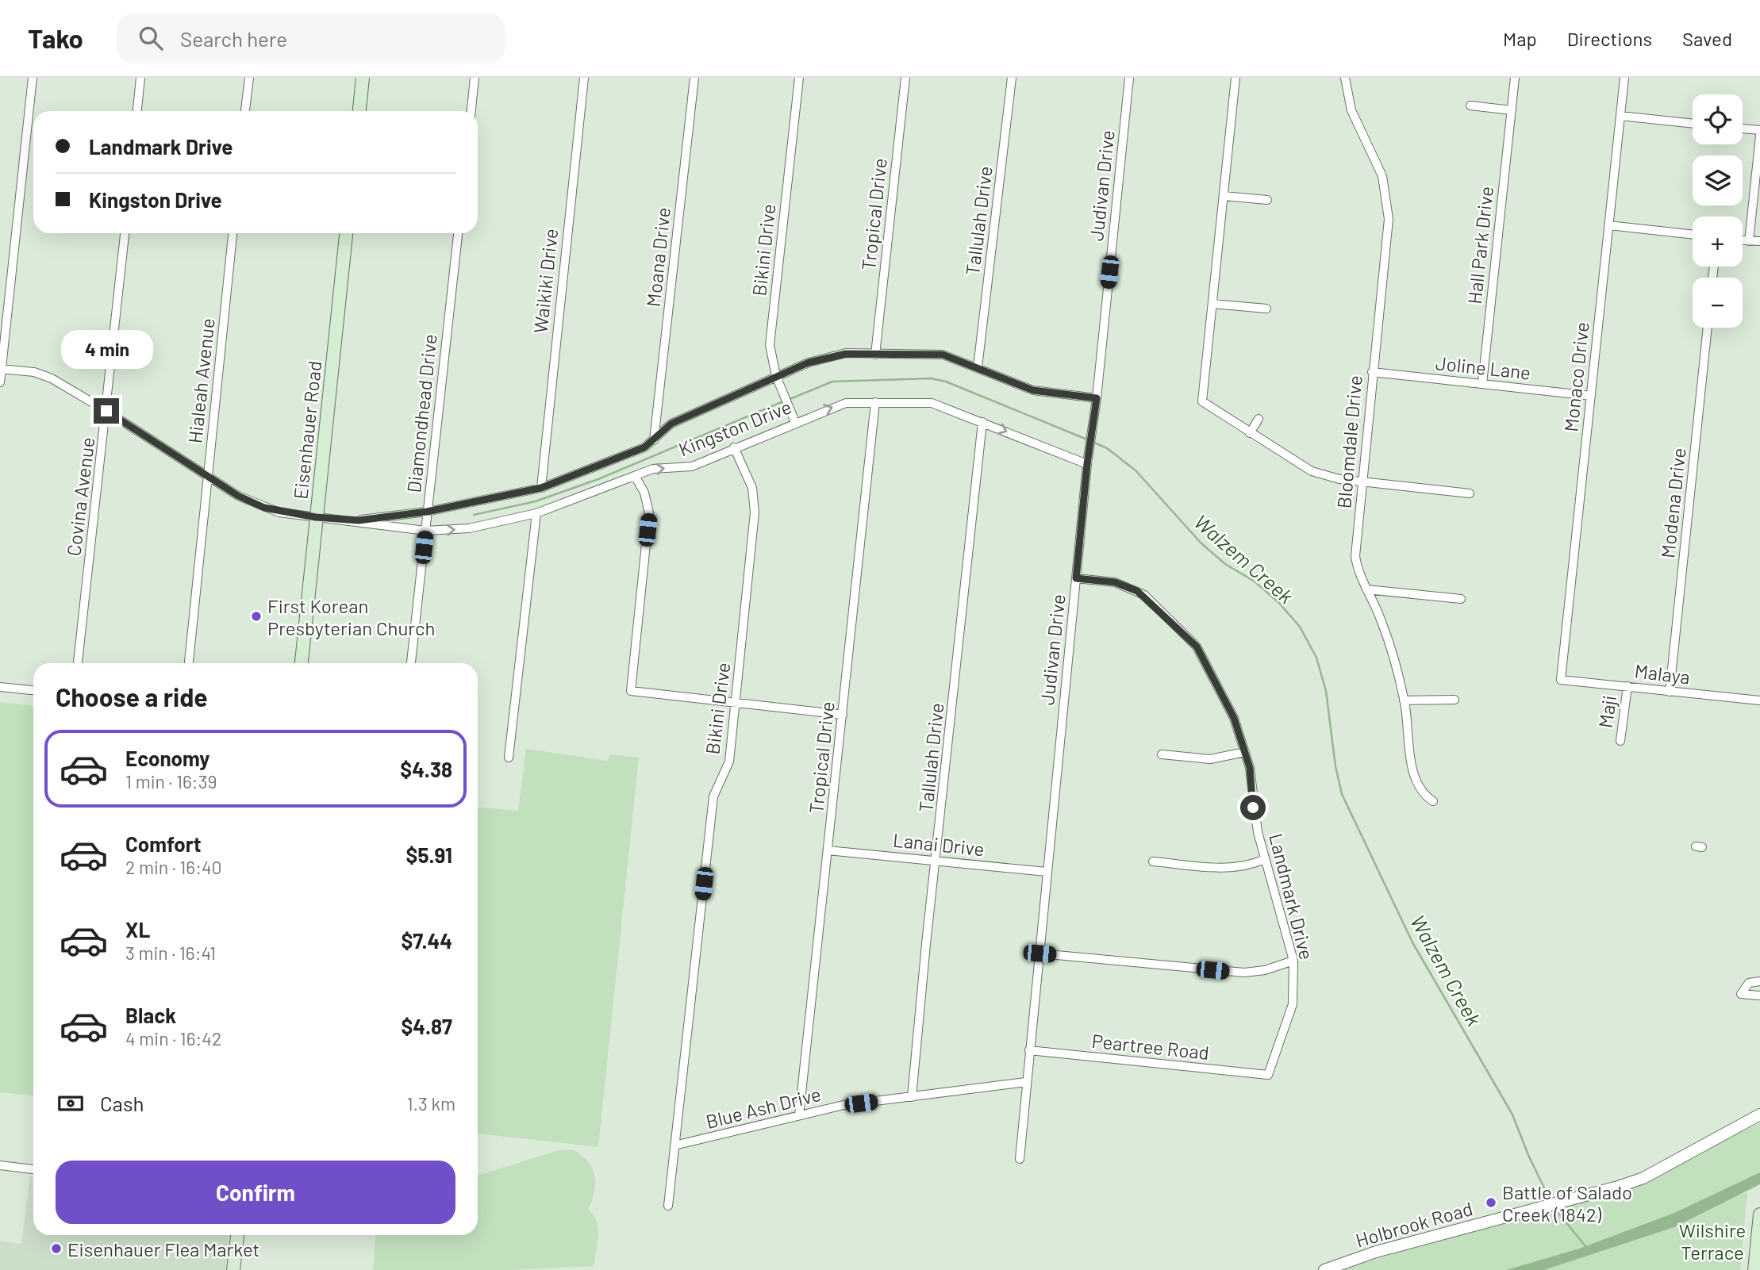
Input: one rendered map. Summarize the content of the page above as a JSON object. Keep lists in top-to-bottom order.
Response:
{
  "streets": {
    "main road": ["Eisenhauer Road"],
    "street": [
      "Judivan Drive",
      "Tropical Drive",
      "Tallulah Drive",
      "Hall Park Drive",
      "Bikini Drive",
      "Moana Drive",
      "Waikiki Drive",
      "Joline Lane",
      "Monaco Drive",
      "Hialeah Avenue",
      "Diamondhead Drive",
      "Kingston Drive",
      "Bloomdale Drive",
      "Covina Avenue",
      "Modena Drive",
      "Malaya",
      "Maji",
      "Lanai Drive",
      "Landmark Drive",
      "Peartree Road",
      "Blue Ash Drive",
      "Holbrook Road"
    ]
  },
  "crossings": [
    ["Judivan Drive", "Kingston Drive"],
    ["Judivan Drive", "Lanai Drive"],
    ["Judivan Drive", "Landmark Drive"],
    ["Judivan Drive", "Peartree Road"],
    ["Judivan Drive", "Blue Ash Drive"],
    ["Tropical Drive", "Kingston Drive"],
    ["Tropical Drive", "Lanai Drive"],
    ["Tropical Drive", "Blue Ash Drive"],
    ["Tallulah Drive", "Kingston Drive"],
    ["Tallulah Drive", "Lanai Drive"],
    ["Tallulah Drive", "Blue Ash Drive"],
    ["Hall Park Drive", "Joline Lane"],
    ["Bikini Drive", "Kingston Drive"],
    ["Bikini Drive", "Blue Ash Drive"],
    ["Moana Drive", "Kingston Drive"],
    ["Waikiki Drive", "Kingston Drive"],
    ["Joline Lane", "Monaco Drive"],
    ["Joline Lane", "Bloomdale Drive"],
    ["Monaco Drive", "Malaya"],
    ["Hialeah Avenue", "Kingston Drive"],
    ["Diamondhead Drive", "Kingston Drive"],
    ["Kingston Drive", "Eisenhauer Road"],
    ["Kingston Drive", "Covina Avenue"],
    ["Modena Drive", "Malaya"],
    ["Malaya", "Maji"],
    ["Landmark Drive", "Peartree Road"]
  ],
  "water": ["Walzem Creek"],
  "parks": ["Wilshire Terrace"],
  "places": ["First Korean Presbyterian Church", "Battle of Salado Creek (1842)", "Eisenhauer Flea Market"],
  "page": {
    "header": "Tako",
    "search": "Search here",
    "nav": ["Map", "Directions", "Saved"],
    "map_buttons": ["+", "−"],
    "banner": ["Landmark Drive", "Kingston Drive"],
    "bubble": "4 min",
    "heading": "Choose a ride",
    "list": [
      {
        "name": "Economy",
        "note": "1 min · 16:39",
        "value": "$4.38"
      },
      {
        "name": "Comfort",
        "note": "2 min · 16:40",
        "value": "$5.91"
      },
      {
        "name": "XL",
        "note": "3 min · 16:41",
        "value": "$7.44"
      },
      {
        "name": "Black",
        "note": "4 min · 16:42",
        "value": "$4.87"
      }
    ],
    "pay": ["Cash", "1.3 km"],
    "buttons": "Confirm"
  }
}
